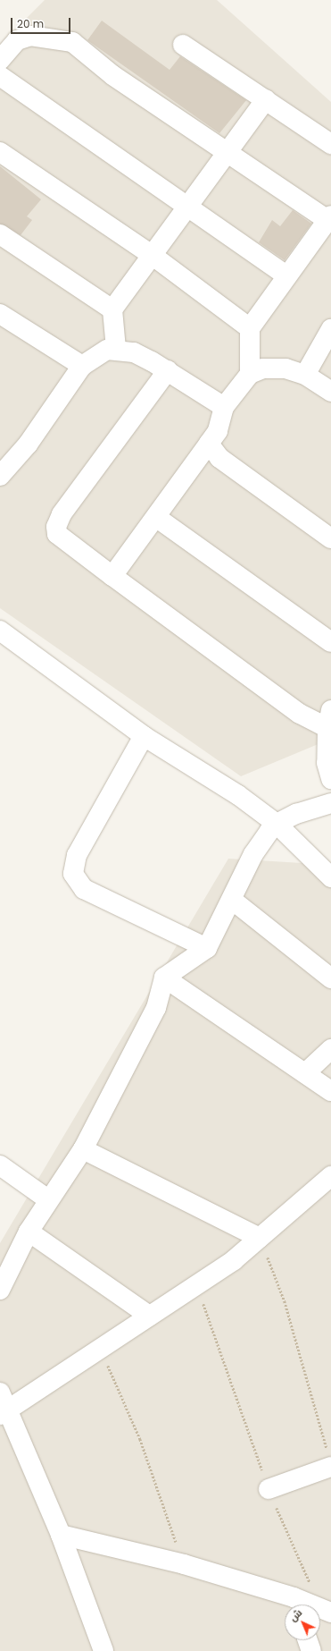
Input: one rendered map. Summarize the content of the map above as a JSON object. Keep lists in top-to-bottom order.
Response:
{
  "scale_bar": "20 m",
  "north": "top left"
}
